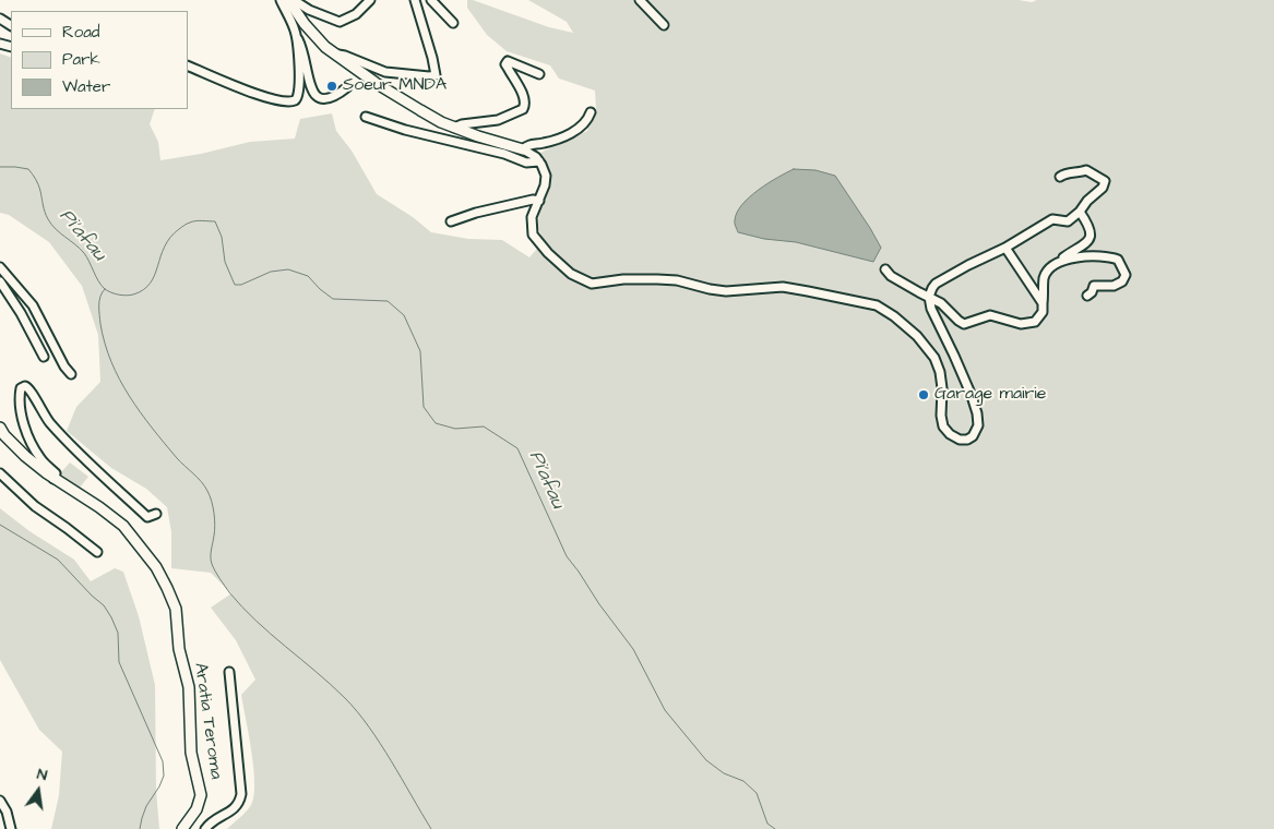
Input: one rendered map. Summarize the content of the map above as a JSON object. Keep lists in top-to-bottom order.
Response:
{
  "streets": {
    "main road": ["Aratia Teroma"]
  },
  "water": ["Pi'afau"],
  "places": ["Soeur MNDA", "Garage mairie"],
  "legend": ["Road", "Park", "Water"],
  "north": "top"
}
